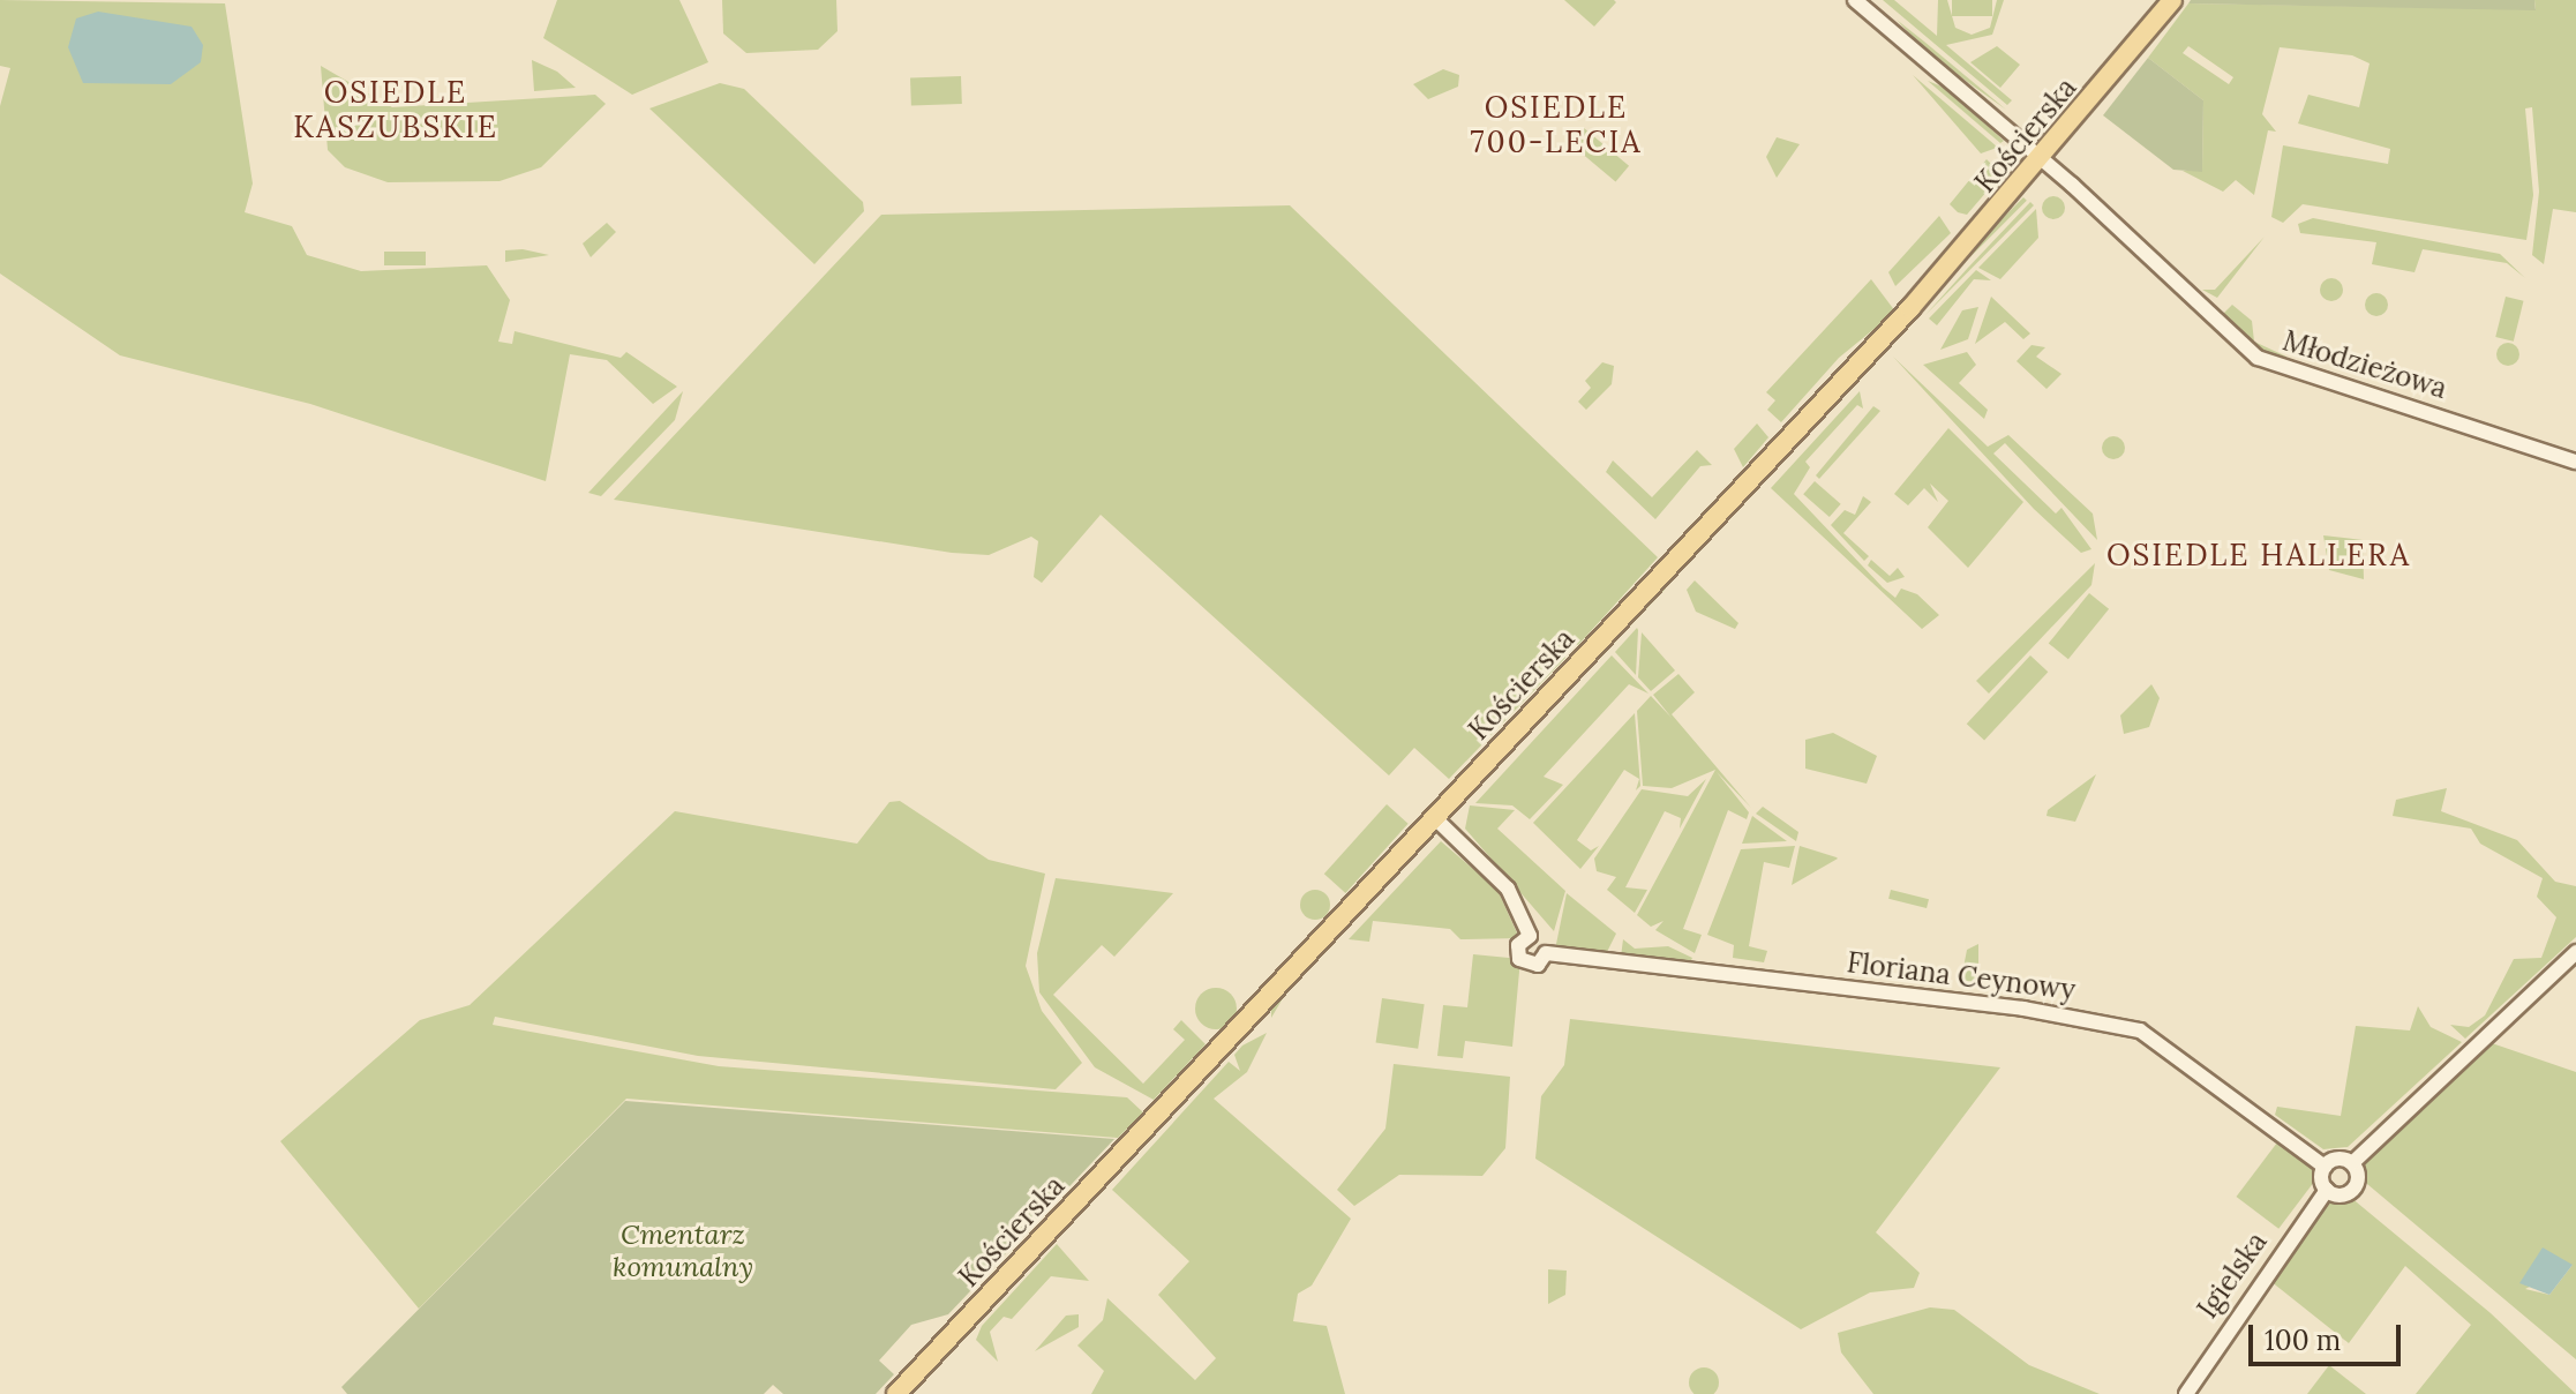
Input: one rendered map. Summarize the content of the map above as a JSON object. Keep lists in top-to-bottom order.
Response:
{
  "streets": {
    "main road": ["Kościerska"],
    "street": ["Młodzieżowa", "Floriana Ceynowy", "Igielska"]
  },
  "crossings": [
    ["Kościerska", "Młodzieżowa"]
  ],
  "districts": ["OSIEDLE KASZUBSKIE", "OSIEDLE 700-LECIA", "OSIEDLE HALLERA"],
  "parks": ["Cmentarz komunalny"],
  "scale_bar": "100 m"
}
